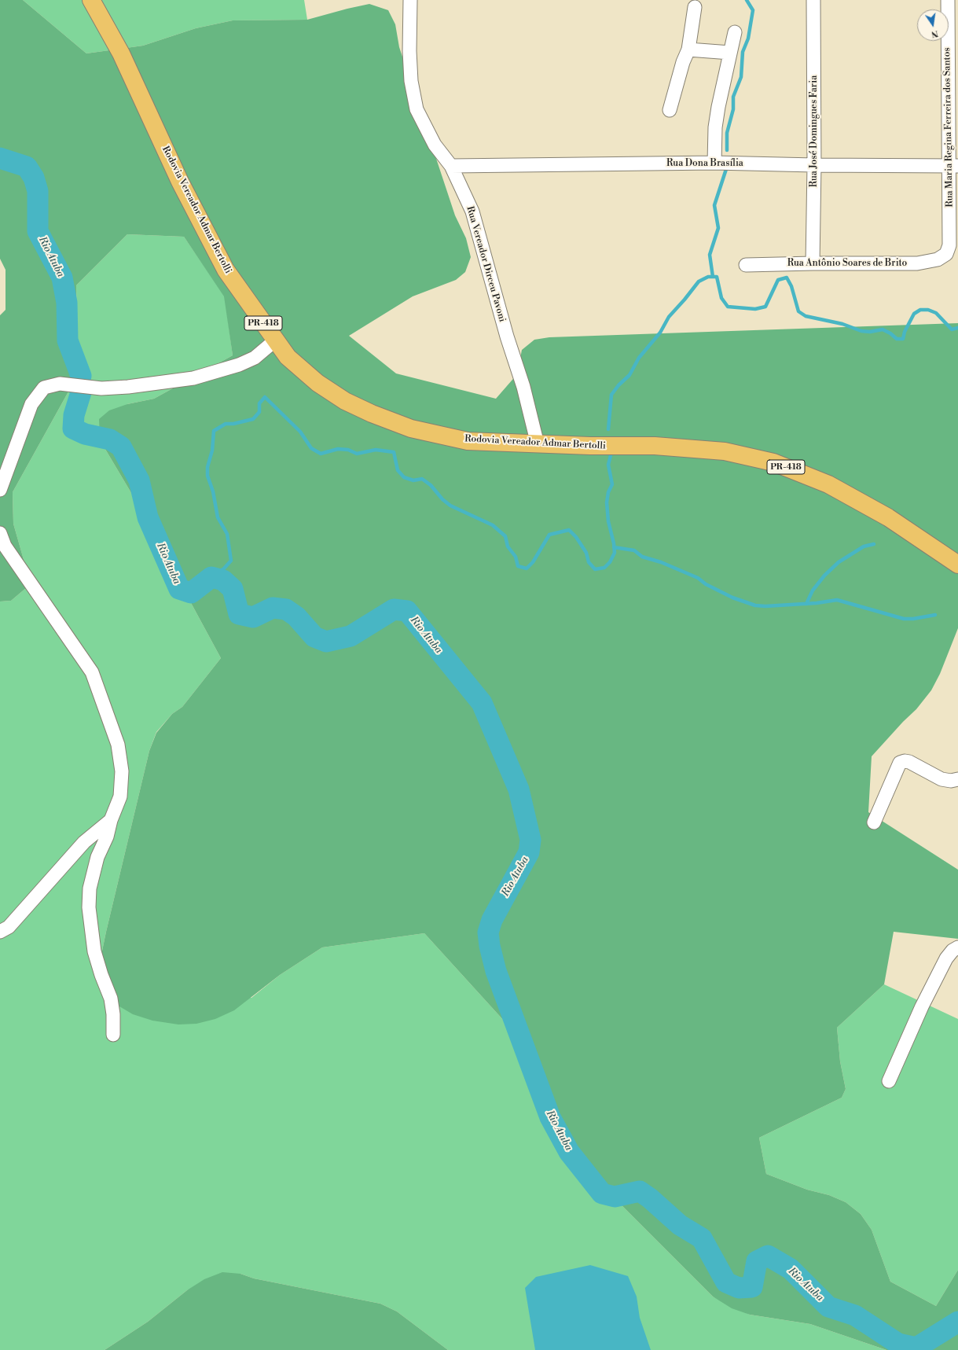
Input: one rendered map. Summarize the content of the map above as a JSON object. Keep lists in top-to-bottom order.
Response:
{
  "streets": {
    "highway": ["Rodovia Vereador Admar Bertolli", "PR-418"],
    "street": [
      "Rua Maria Regina Ferreira dos Santos",
      "Rua José Domingues Faria",
      "Rua Dona Brasília",
      "Rua Antônio Soares de Brito",
      "Rua Vereador Dirceu Pavoni"
    ]
  },
  "crossings": [
    ["Rua Maria Regina Ferreira dos Santos", "Rua Dona Brasília"],
    ["Rua Maria Regina Ferreira dos Santos", "Rua Antônio Soares de Brito"],
    ["Rua José Domingues Faria", "Rua Dona Brasília"],
    ["Rua José Domingues Faria", "Rua Antônio Soares de Brito"],
    ["Rua Dona Brasília", "Rua Vereador Dirceu Pavoni"],
    ["Rodovia Vereador Admar Bertolli", "Rua Vereador Dirceu Pavoni"]
  ],
  "water": ["Rio Atuba"],
  "north": "bottom"
}
